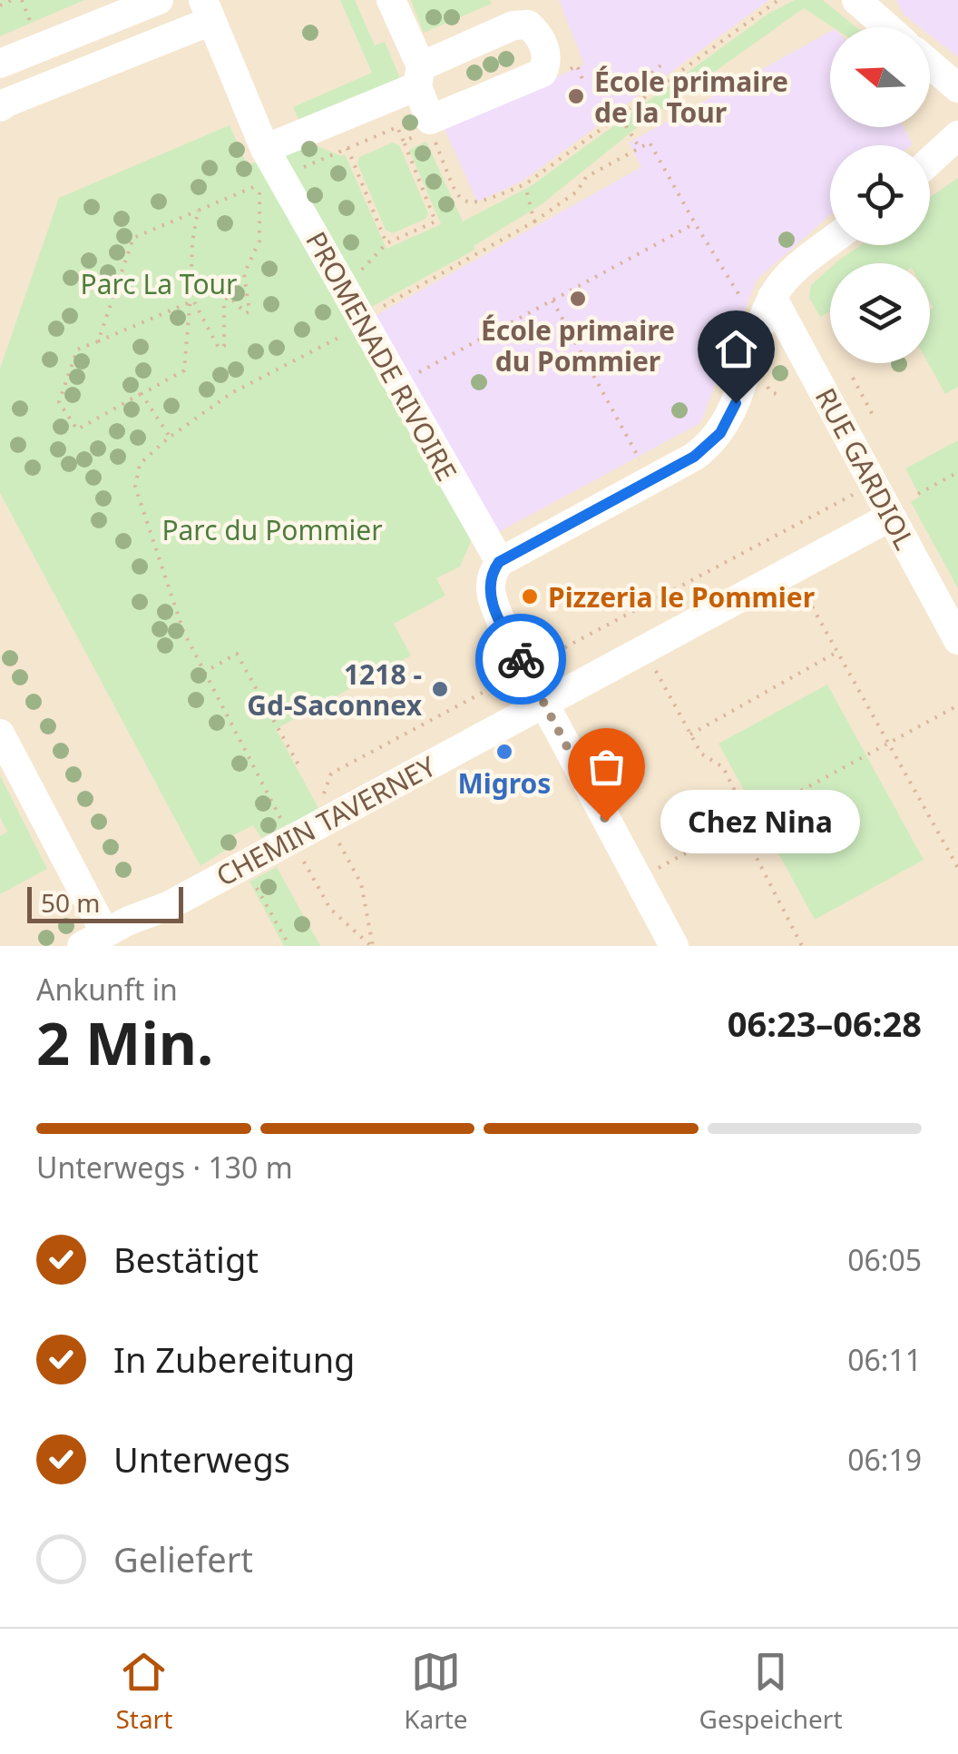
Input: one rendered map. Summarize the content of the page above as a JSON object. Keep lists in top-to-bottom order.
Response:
{
  "streets": {
    "street": ["PROMENADE RIVOIRE", "RUE GARDIOL", "CHEMIN TAVERNEY"]
  },
  "crossings": [
    ["RUE GARDIOL", "CHEMIN TAVERNEY"]
  ],
  "parks": ["Parc La Tour", "Parc du Pommier"],
  "places": [
    "École primaire de la Tour",
    "École primaire du Pommier",
    "Pizzeria le Pommier",
    "1218 - Gd-Saconnex",
    "Migros",
    "Chez Nina"
  ],
  "scale_bar": "50 m",
  "north": "left",
  "page": {
    "bubble": "Chez Nina",
    "scale": "50 m",
    "heading": ["2 Min.", "Ankunft in", "06:23–06:28"],
    "bar": "Unterwegs · 130 m",
    "list": [
      ["Bestätigt", "06:05"],
      ["In Zubereitung", "06:11"],
      ["Unterwegs", "06:19"],
      "Geliefert"
    ],
    "tabs": ["Start", "Karte", "Gespeichert"]
  }
}
